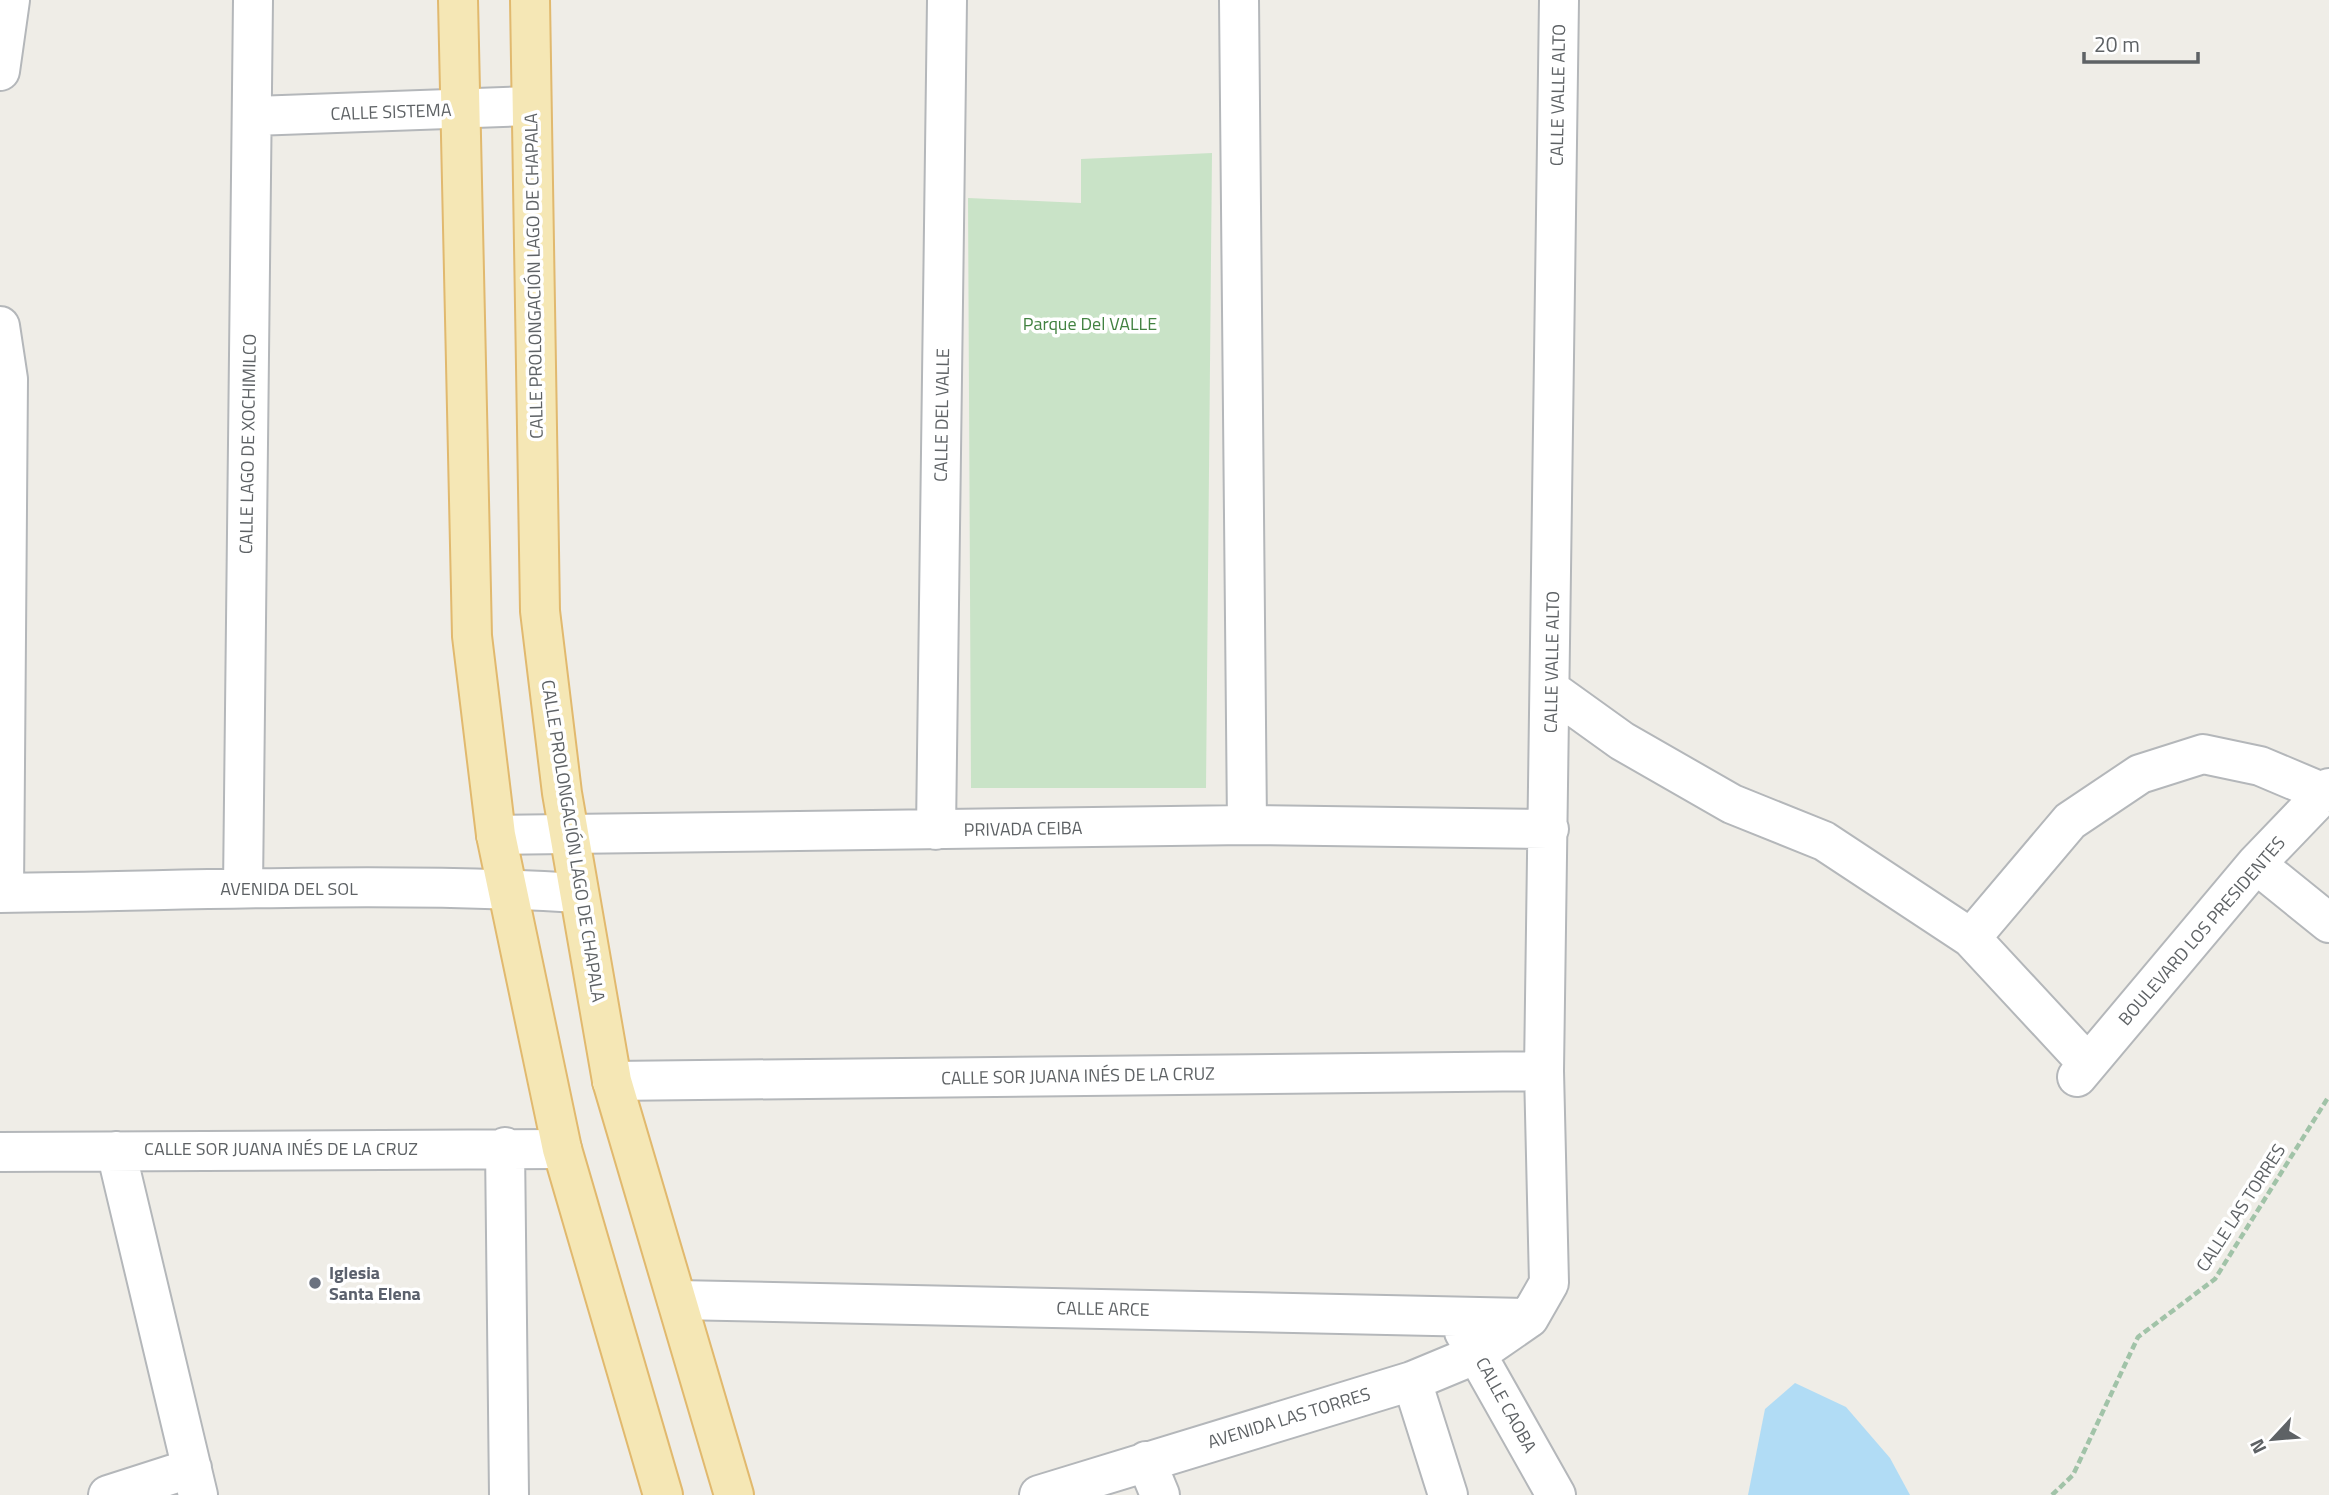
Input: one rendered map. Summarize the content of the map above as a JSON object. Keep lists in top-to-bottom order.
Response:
{
  "streets": {
    "main road": ["CALLE PROLONGACIÓN LAGO DE CHAPALA"],
    "street": [
      "CALLE VALLE ALTO",
      "CALLE SISTEMA",
      "CALLE DEL VALLE",
      "CALLE LAGO DE XOCHIMILCO",
      "PRIVADA CEIBA",
      "AVENIDA DEL SOL",
      "BOULEVARD LOS PRESIDENTES",
      "CALLE SOR JUANA INÉS DE LA CRUZ",
      "CALLE ARCE",
      "CALLE CAOBA",
      "AVENIDA LAS TORRES"
    ],
    "path": ["CALLE LAS TORRES"]
  },
  "crossings": [
    ["CALLE VALLE ALTO", "PRIVADA CEIBA"],
    ["CALLE VALLE ALTO", "CALLE SOR JUANA INÉS DE LA CRUZ"],
    ["CALLE VALLE ALTO", "CALLE ARCE"],
    ["CALLE VALLE ALTO", "AVENIDA LAS TORRES"],
    ["CALLE SISTEMA", "CALLE PROLONGACIÓN LAGO DE CHAPALA"],
    ["CALLE SISTEMA", "CALLE LAGO DE XOCHIMILCO"],
    ["CALLE PROLONGACIÓN LAGO DE CHAPALA", "PRIVADA CEIBA"],
    ["CALLE PROLONGACIÓN LAGO DE CHAPALA", "AVENIDA DEL SOL"],
    ["CALLE PROLONGACIÓN LAGO DE CHAPALA", "CALLE SOR JUANA INÉS DE LA CRUZ"],
    ["CALLE PROLONGACIÓN LAGO DE CHAPALA", "CALLE ARCE"],
    ["CALLE DEL VALLE", "PRIVADA CEIBA"],
    ["CALLE LAGO DE XOCHIMILCO", "AVENIDA DEL SOL"],
    ["CALLE ARCE", "CALLE CAOBA"],
    ["CALLE ARCE", "AVENIDA LAS TORRES"],
    ["CALLE CAOBA", "AVENIDA LAS TORRES"]
  ],
  "parks": ["Parque Del VALLE"],
  "places": ["Iglesia Santa Elena"],
  "scale_bar": "20 m",
  "north": "bottom left"
}
